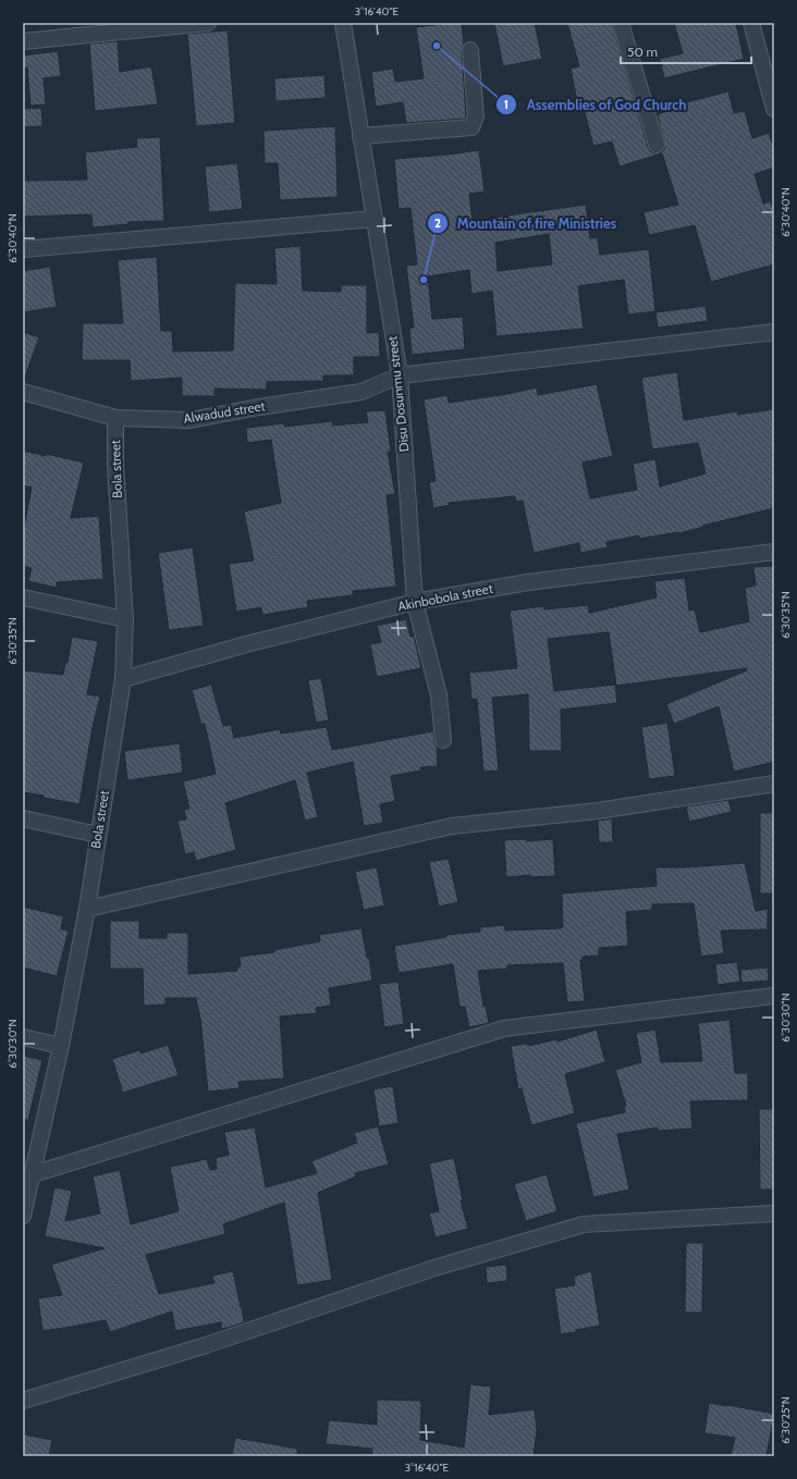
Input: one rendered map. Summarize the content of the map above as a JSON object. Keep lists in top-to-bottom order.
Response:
{
  "streets": {
    "street": [
      "Disu Dosunmu street",
      "Alwadud street",
      "Bola street",
      "Akinbobola street"
    ]
  },
  "crossings": [
    ["Disu Dosunmu street", "Alwadud street"],
    ["Disu Dosunmu street", "Akinbobola street"],
    ["Alwadud street", "Bola street"],
    ["Bola street", "Akinbobola street"]
  ],
  "places": ["Assemblies of God Church", "Mountain of fire Ministries"],
  "scale_bar": "50 m",
  "coordinates": [
    "3°16'40\"E",
    "6°30'40\"N",
    "6°30'35\"N",
    "6°30'30\"N",
    "6°30'25\"N"
  ]
}
